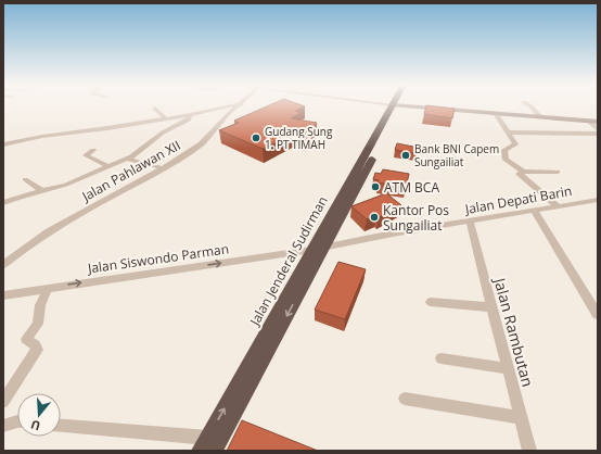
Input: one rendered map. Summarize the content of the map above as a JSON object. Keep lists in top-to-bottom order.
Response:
{
  "streets": {
    "highway": ["Jalan Jenderal Sudirman"],
    "street": [
      "Jalan Pahlawan XII",
      "Jalan Depati Barin",
      "Jalan Siswondo Parman",
      "Jalan Rambutan"
    ]
  },
  "crossings": [
    ["Jalan Depati Barin", "Jalan Siswondo Parman"],
    ["Jalan Depati Barin", "Jalan Jenderal Sudirman"],
    ["Jalan Depati Barin", "Jalan Rambutan"],
    ["Jalan Siswondo Parman", "Jalan Jenderal Sudirman"]
  ],
  "one_way": ["Jalan Siswondo Parman"],
  "places": [
    "Gudang Sung 1. PT TIMAH",
    "Bank BNI Capem Sungailiat",
    "ATM BCA",
    "Kantor Pos Sungailiat"
  ],
  "north": "bottom"
}
